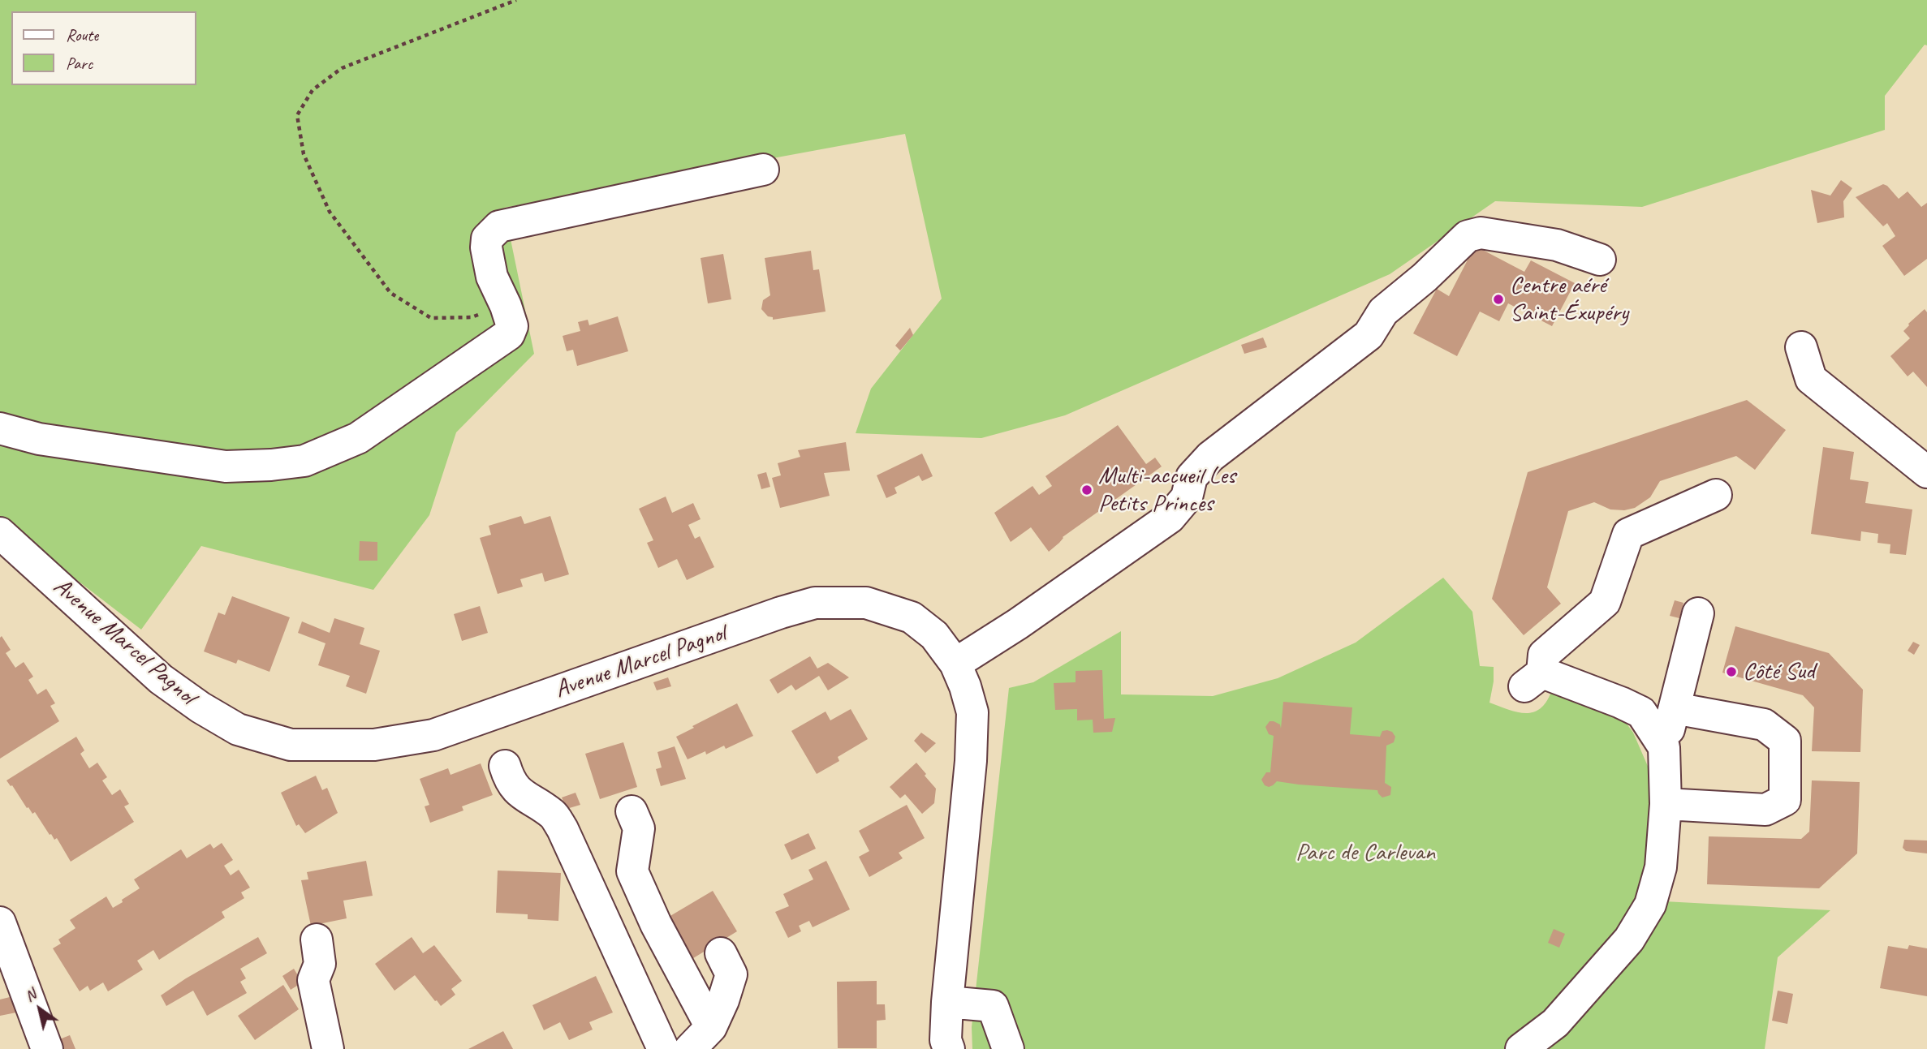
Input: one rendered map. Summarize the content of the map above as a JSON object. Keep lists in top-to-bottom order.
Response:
{
  "streets": {
    "street": ["Avenue Marcel Pagnol"]
  },
  "parks": ["Parc de Carlevan"],
  "places": ["Centre aéré Saint-Éxupéry", "Multi-accueil Les Petits Princes", "Côté Sud"],
  "legend": ["Route", "Parc"],
  "north": "top left"
}
